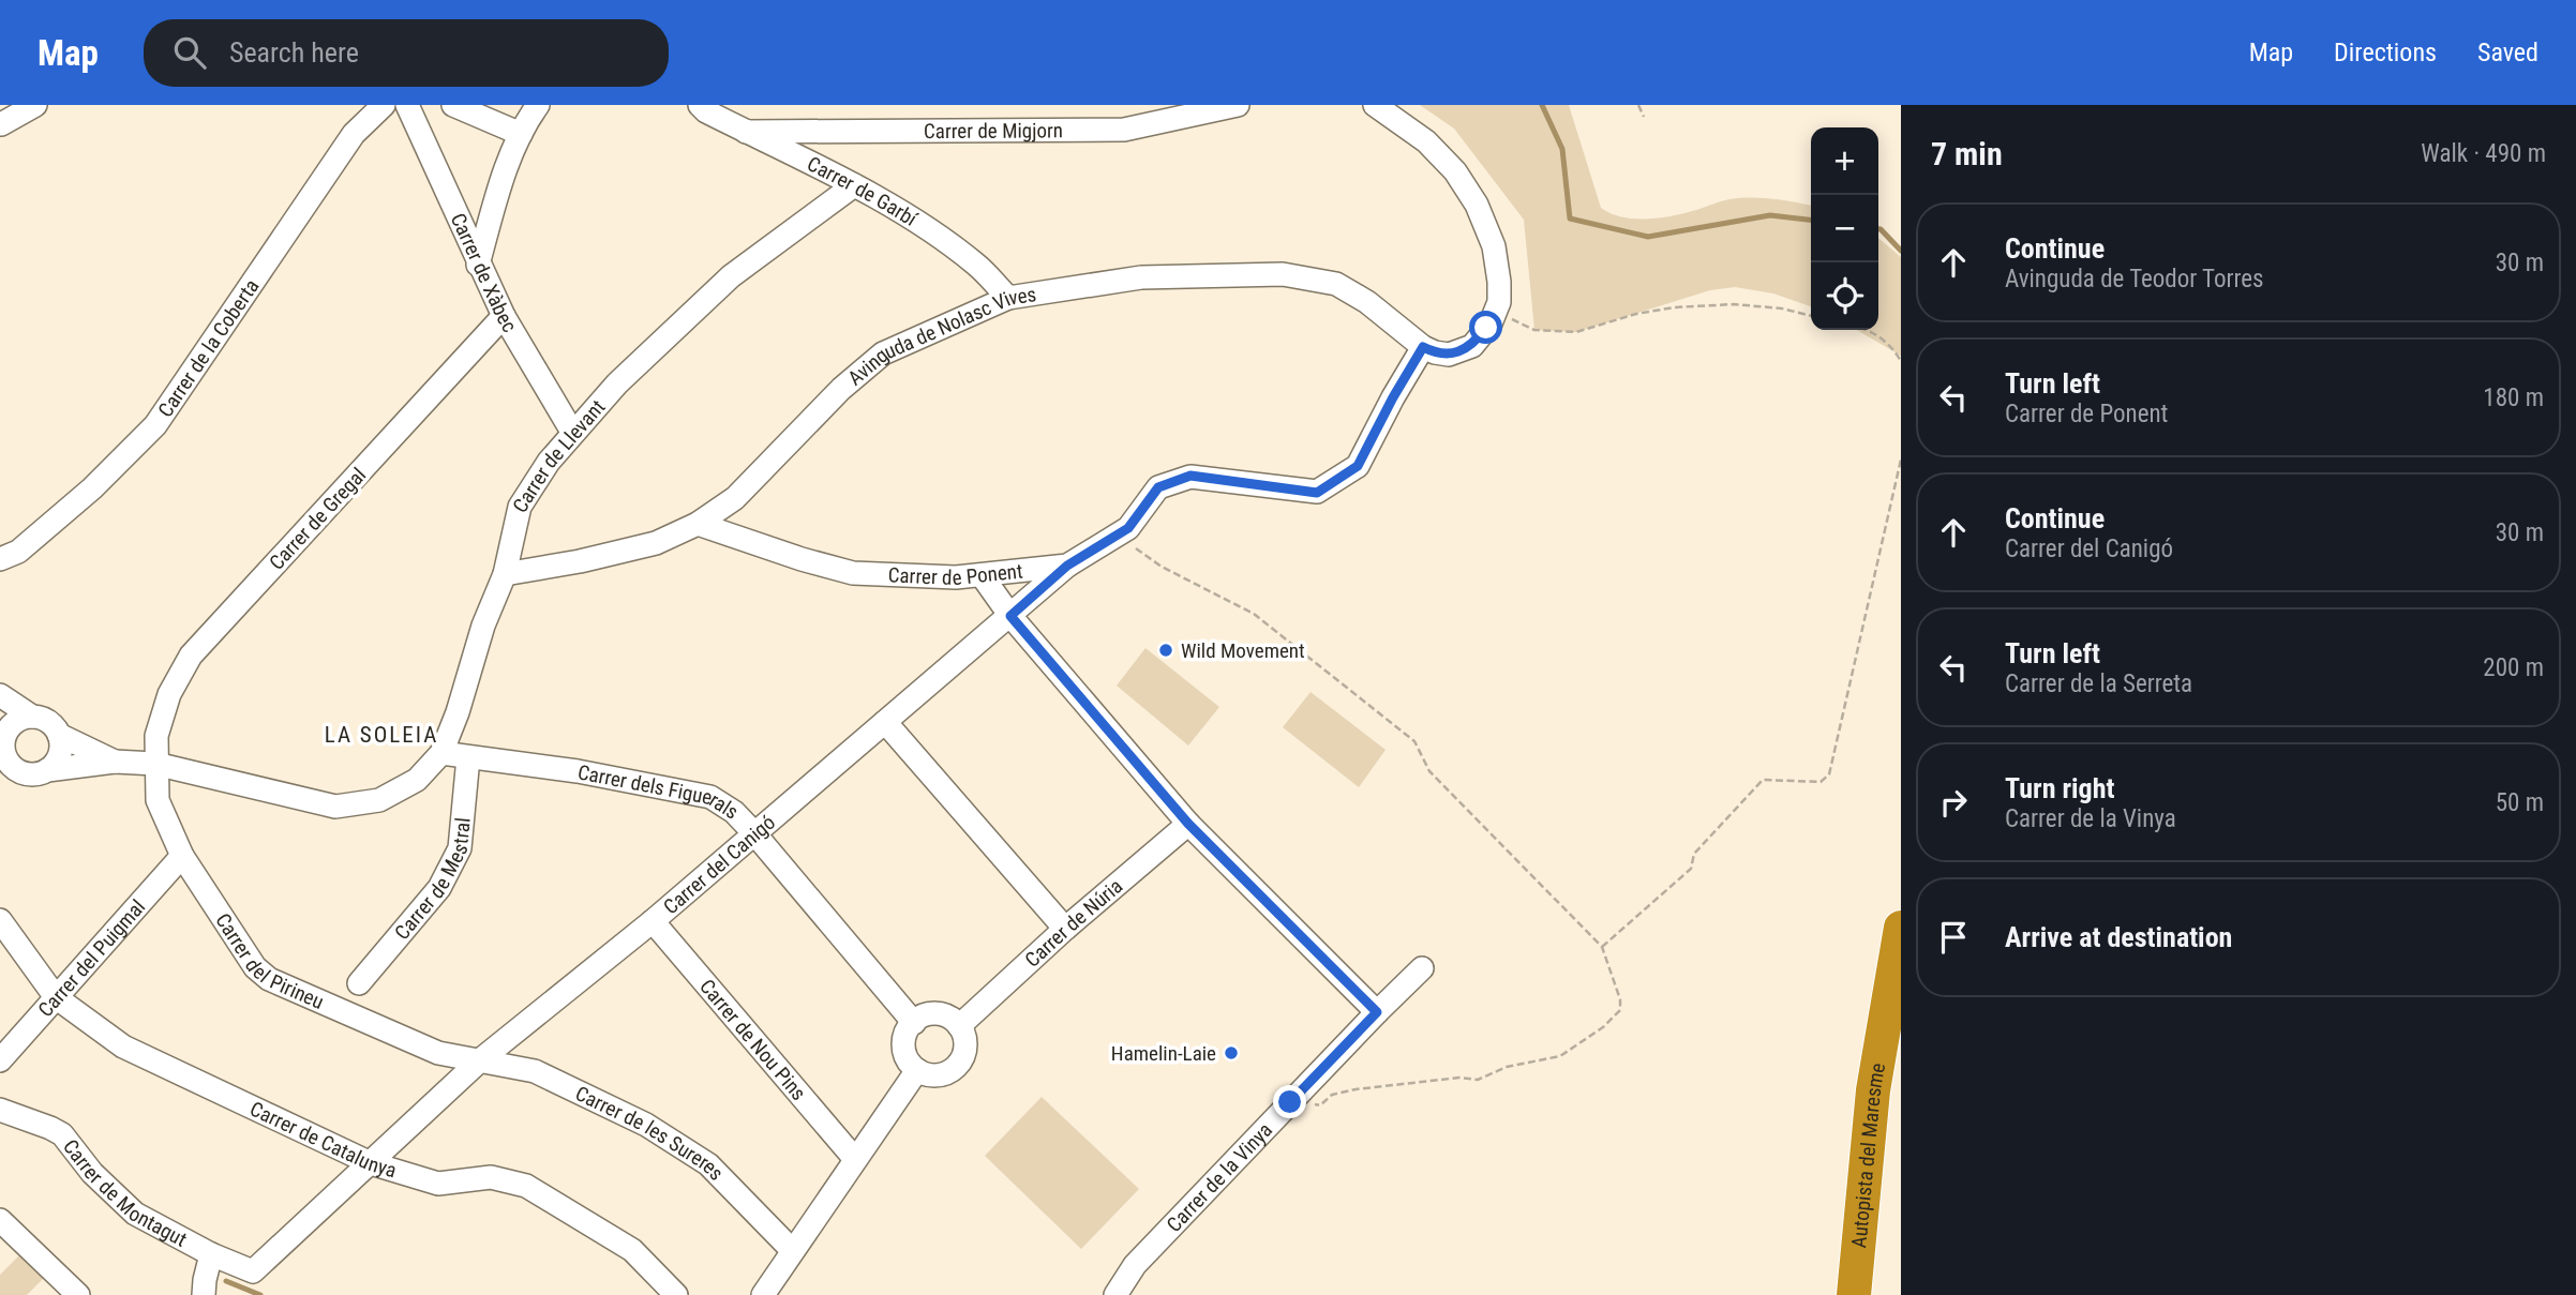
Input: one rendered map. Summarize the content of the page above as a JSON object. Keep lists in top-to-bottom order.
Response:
{
  "streets": {
    "highway": ["Autopista del Maresme"],
    "street": [
      "Carrer de Migjorn",
      "Carrer de Garbí",
      "Carrer de Xàbec",
      "Avinguda de Nolasc Vives",
      "Carrer de la Coberta",
      "Carrer de Llevant",
      "Carrer de Gregal",
      "Carrer de Ponent",
      "Carrer dels Figuerals",
      "Carrer del Canigó",
      "Carrer de Mestral",
      "Carrer de Núria",
      "Carrer del Pirineu",
      "Carrer del Puigmal",
      "Carrer de Nou Pins",
      "Carrer de les Sureres",
      "Carrer de Catalunya",
      "Carrer de la Vinya",
      "Carrer de Montagut"
    ]
  },
  "crossings": [
    ["Carrer de Migjorn", "Carrer de Garbí"],
    ["Carrer de Garbí", "Avinguda de Nolasc Vives"],
    ["Carrer de Garbí", "Carrer de Llevant"],
    ["Carrer de Xàbec", "Carrer de Llevant"],
    ["Carrer de Xàbec", "Carrer de Gregal"],
    ["Avinguda de Nolasc Vives", "Carrer de Llevant"],
    ["Avinguda de Nolasc Vives", "Carrer de Ponent"],
    ["Carrer de Llevant", "Carrer de Gregal"],
    ["Carrer de Llevant", "Carrer dels Figuerals"],
    ["Carrer de Llevant", "Carrer del Pirineu"],
    ["Carrer de Gregal", "Carrer del Pirineu"],
    ["Carrer de Ponent", "Carrer del Canigó"],
    ["Carrer dels Figuerals", "Carrer del Canigó"],
    ["Carrer dels Figuerals", "Carrer de Mestral"],
    ["Carrer dels Figuerals", "Carrer de Núria"],
    ["Carrer del Canigó", "Carrer del Pirineu"],
    ["Carrer del Canigó", "Carrer de Nou Pins"],
    ["Carrer del Canigó", "Carrer de les Sureres"],
    ["Carrer del Canigó", "Carrer de Catalunya"],
    ["Carrer del Canigó", "Carrer de Montagut"],
    ["Carrer del Pirineu", "Carrer del Puigmal"],
    ["Carrer del Pirineu", "Carrer de les Sureres"],
    ["Carrer del Puigmal", "Carrer de Catalunya"],
    ["Carrer de Catalunya", "Carrer de Montagut"]
  ],
  "districts": ["LA SOLEIA"],
  "places": ["Wild Movement", "Hamelin-Laie"],
  "page": {
    "header": "Map",
    "search": "Search here",
    "nav": ["Map", "Directions", "Saved"],
    "heading": ["7 min", "Walk · 490 m"],
    "map_buttons": ["+", "−"],
    "list": [
      ["Continue", "Avinguda de Teodor Torres", "30 m"],
      ["Turn left", "Carrer de Ponent", "180 m"],
      ["Continue", "Carrer del Canigó", "30 m"],
      ["Turn left", "Carrer de la Serreta", "200 m"],
      ["Turn right", "Carrer de la Vinya", "50 m"],
      "Arrive at destination"
    ]
  }
}
